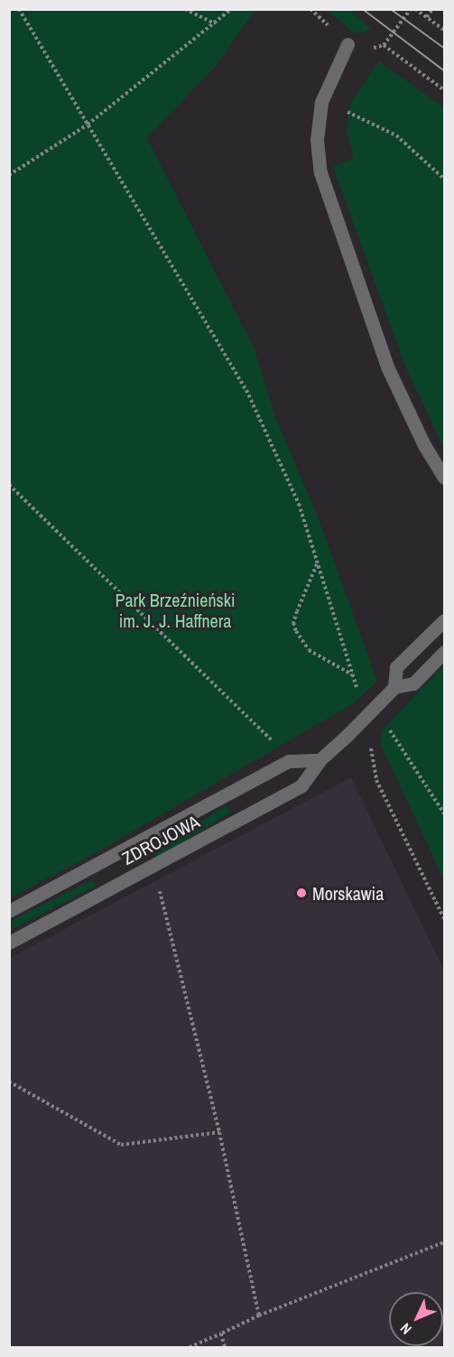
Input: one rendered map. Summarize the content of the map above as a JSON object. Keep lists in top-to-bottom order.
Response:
{
  "streets": {
    "street": ["ZDROJOWA"]
  },
  "parks": ["Park Brzeźnieński im. J. J. Haffnera"],
  "places": ["Morskawia"],
  "north": "bottom left"
}
